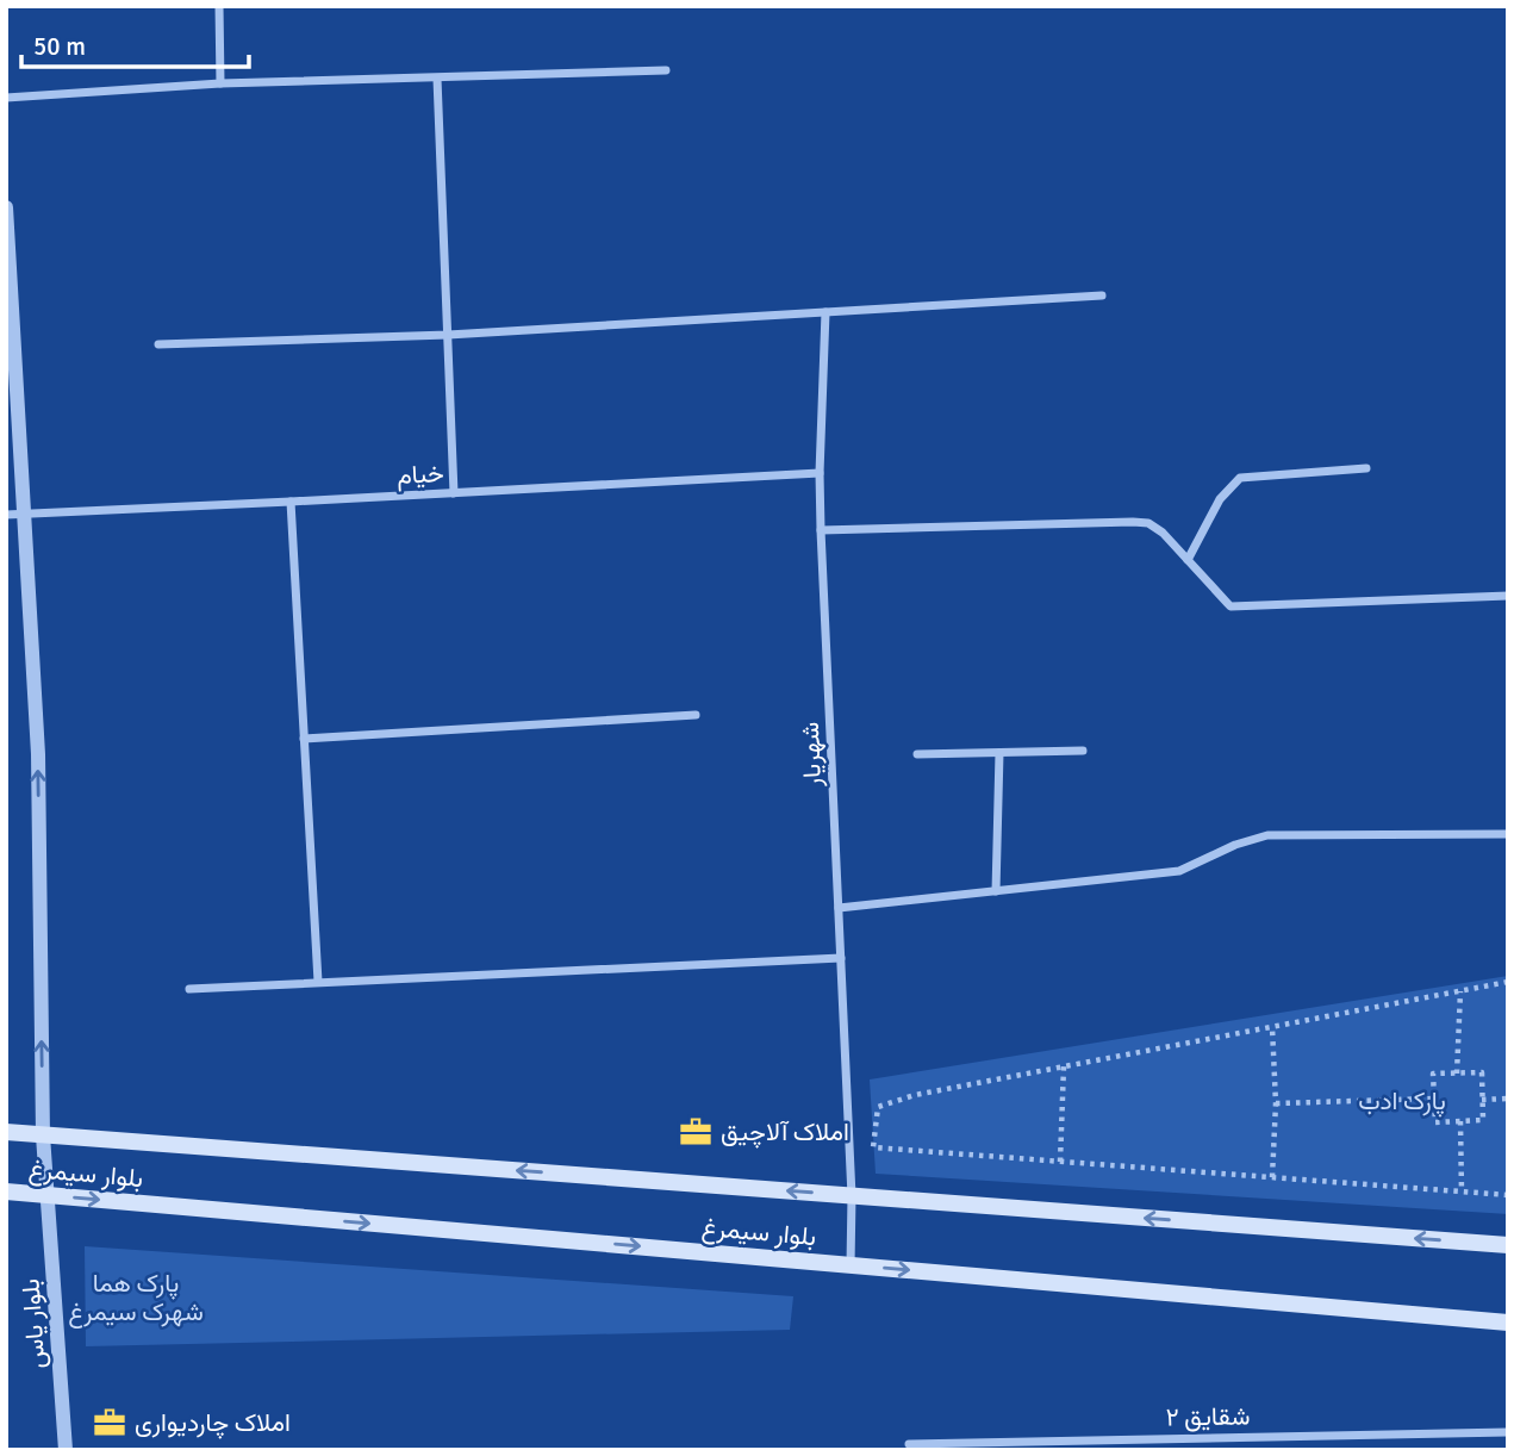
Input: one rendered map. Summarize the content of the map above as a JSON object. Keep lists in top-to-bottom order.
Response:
{
  "streets": {
    "main road": ["بلوار سیمرغ"],
    "street": [
      "خیام",
      "شهریار",
      "بلوار یاس",
      "شقایق ۲"
    ]
  },
  "crossings": [
    ["خیام", "شهریار"],
    ["خیام", "بلوار یاس"],
    ["شهریار", "بلوار سیمرغ"],
    ["بلوار سیمرغ", "بلوار یاس"]
  ],
  "one_way": ["بلوار یاس"],
  "parks": ["پارک ادب", "پارک هما شهرک سیمرغ"],
  "places": {
    "office": ["املاک آلاچیق", "املاک چاردیواری"]
  },
  "scale_bar": "50 m"
}
